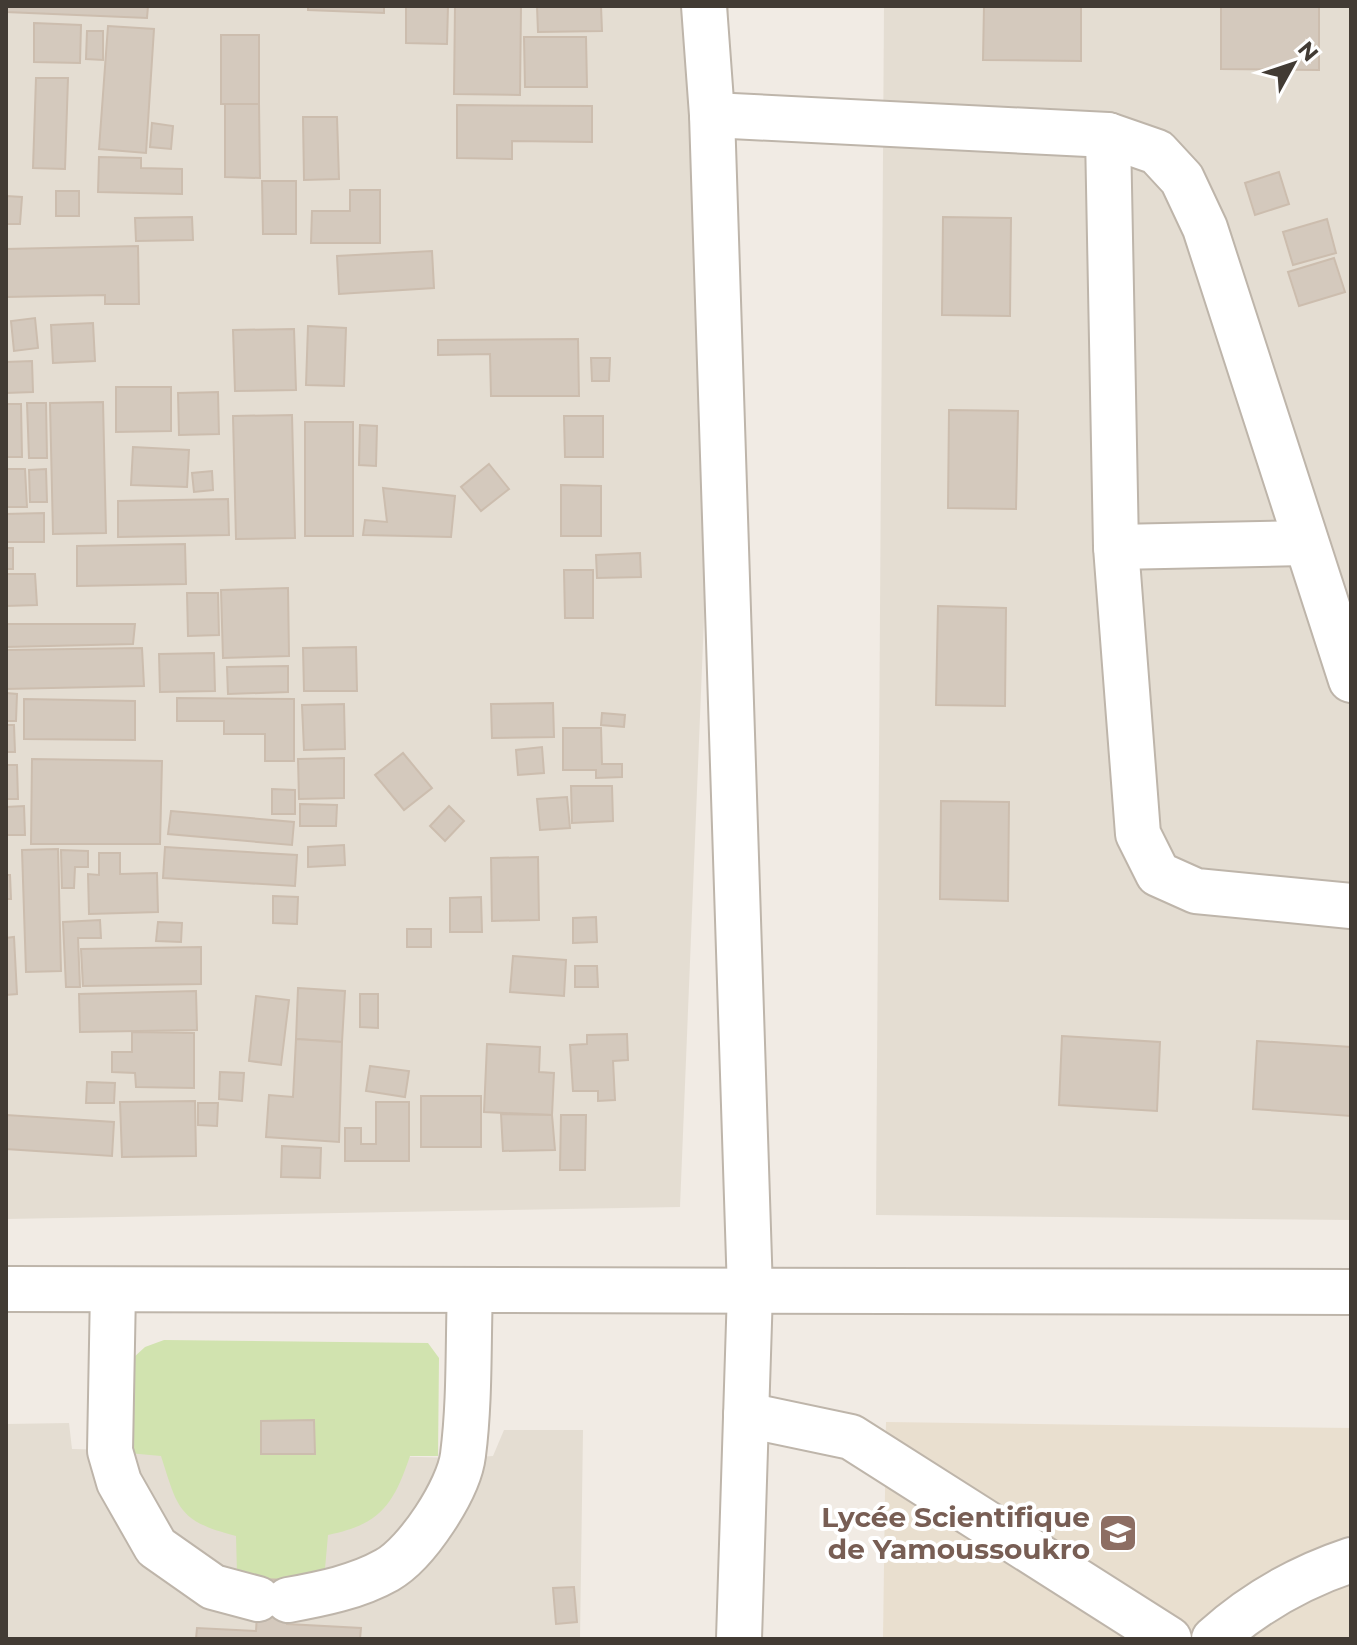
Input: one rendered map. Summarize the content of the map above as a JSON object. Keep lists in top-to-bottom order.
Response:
{
  "places": {
    "school or university": ["Lycée Scientifique de Yamoussoukro"]
  },
  "north": "top right"
}
